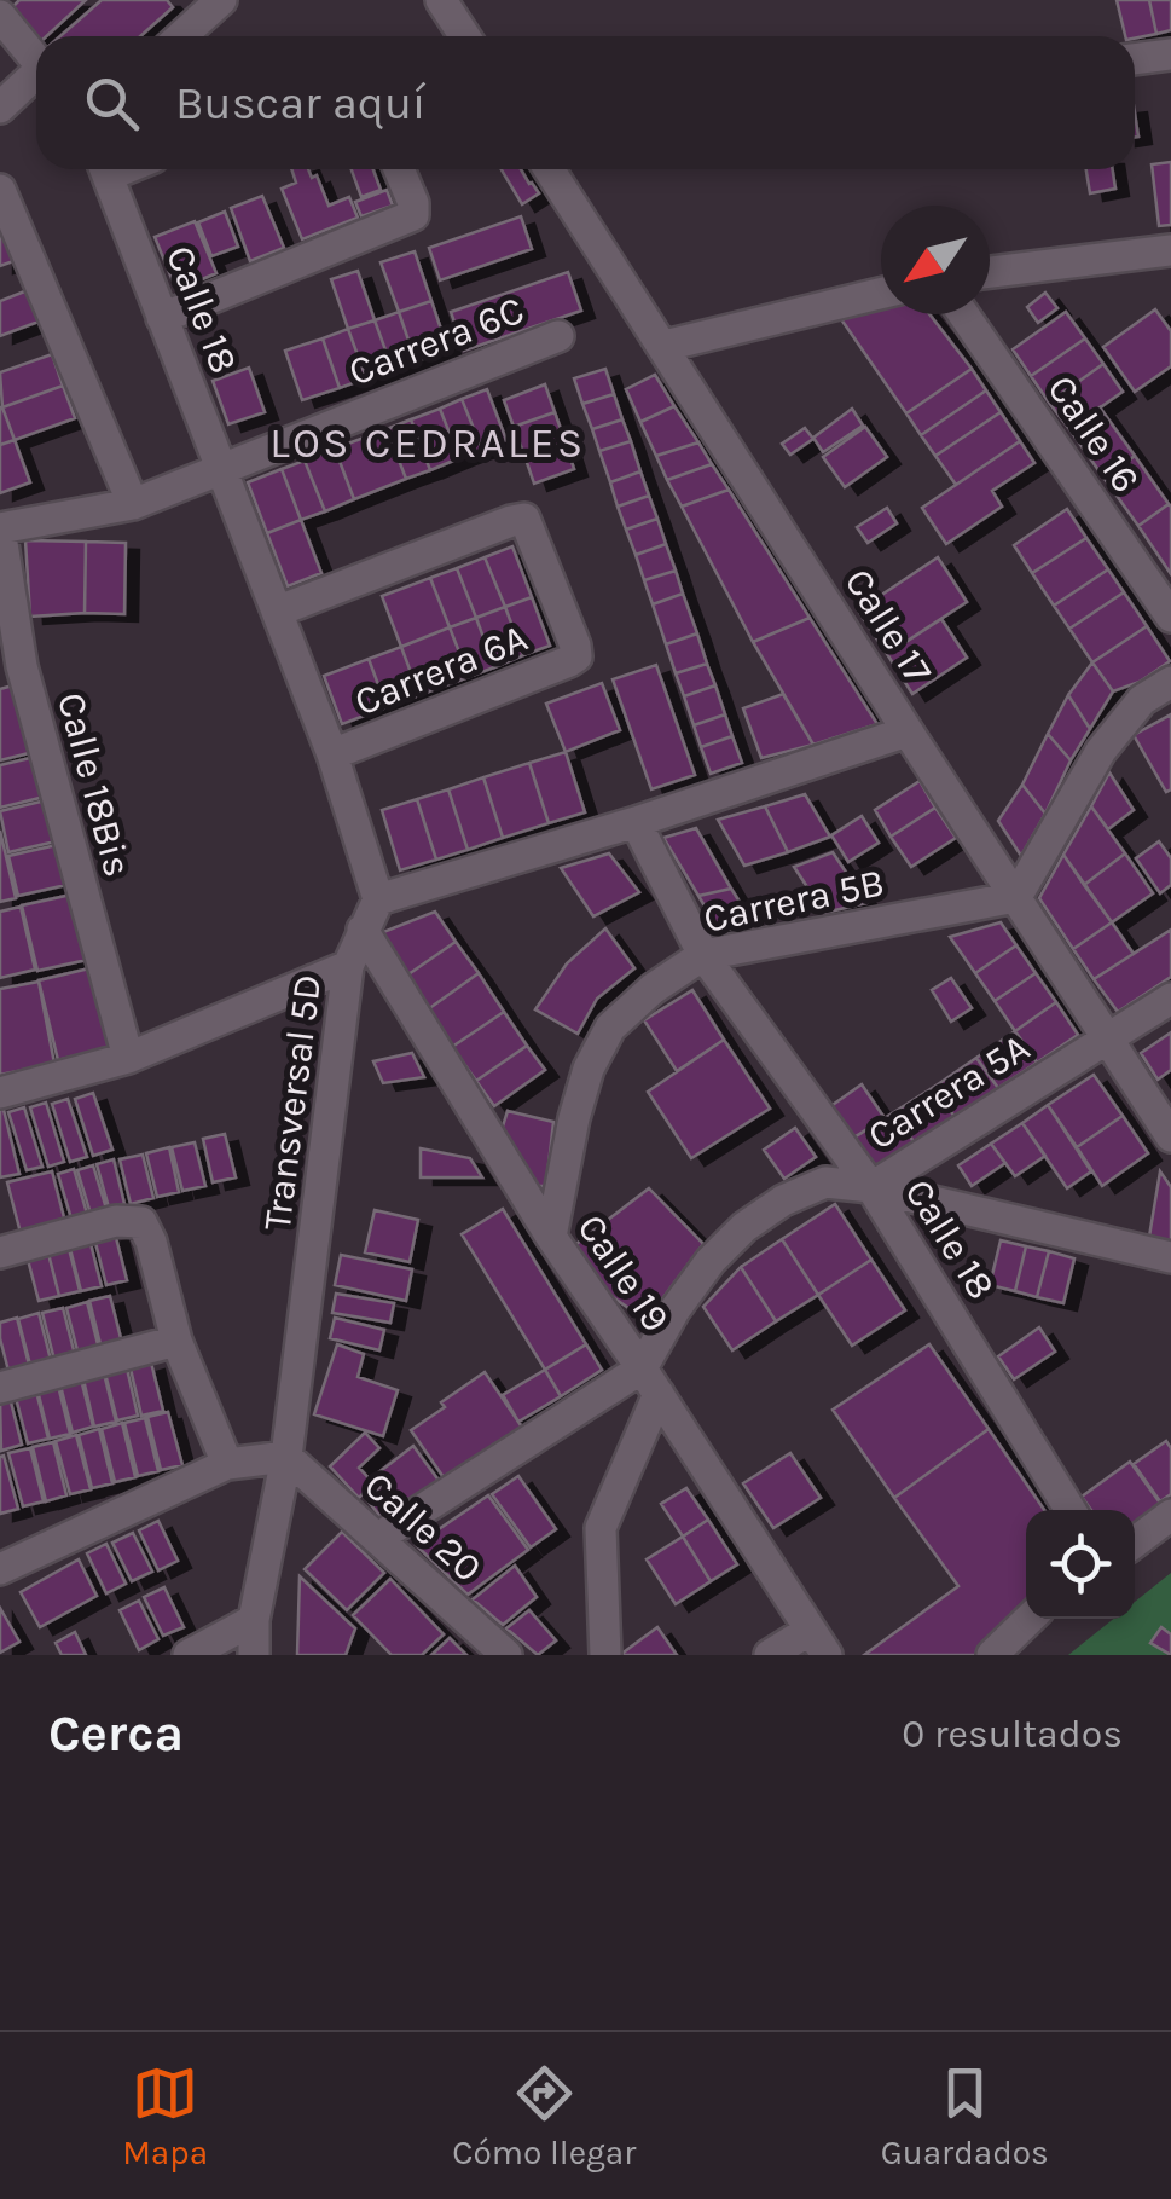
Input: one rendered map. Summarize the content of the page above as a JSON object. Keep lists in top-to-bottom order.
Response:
{
  "streets": {
    "street": [
      "Calle 18",
      "Carrera 6C",
      "Calle 16",
      "Calle 17",
      "Carrera 6A",
      "Calle 18Bis",
      "Carrera 5B",
      "Carrera 5A",
      "Transversal 5D",
      "Calle 19",
      "Calle 20"
    ]
  },
  "crossings": [
    ["Calle 18", "Carrera 6C"],
    ["Calle 18", "Carrera 6A"],
    ["Calle 18", "Carrera 5B"],
    ["Calle 18", "Carrera 5A"],
    ["Calle 18", "Transversal 5D"],
    ["Carrera 6C", "Calle 18Bis"],
    ["Calle 17", "Carrera 5B"],
    ["Calle 17", "Carrera 5A"],
    ["Carrera 5B", "Calle 19"],
    ["Carrera 5A", "Calle 19"],
    ["Carrera 5A", "Calle 20"],
    ["Transversal 5D", "Calle 19"],
    ["Transversal 5D", "Calle 20"]
  ],
  "districts": ["LOS CEDRALES"],
  "north": "bottom left",
  "page": {
    "search": "Buscar aquí",
    "heading": ["Cerca", "0 resultados"],
    "nav": ["Mapa", "Cómo llegar", "Guardados"]
  }
}
